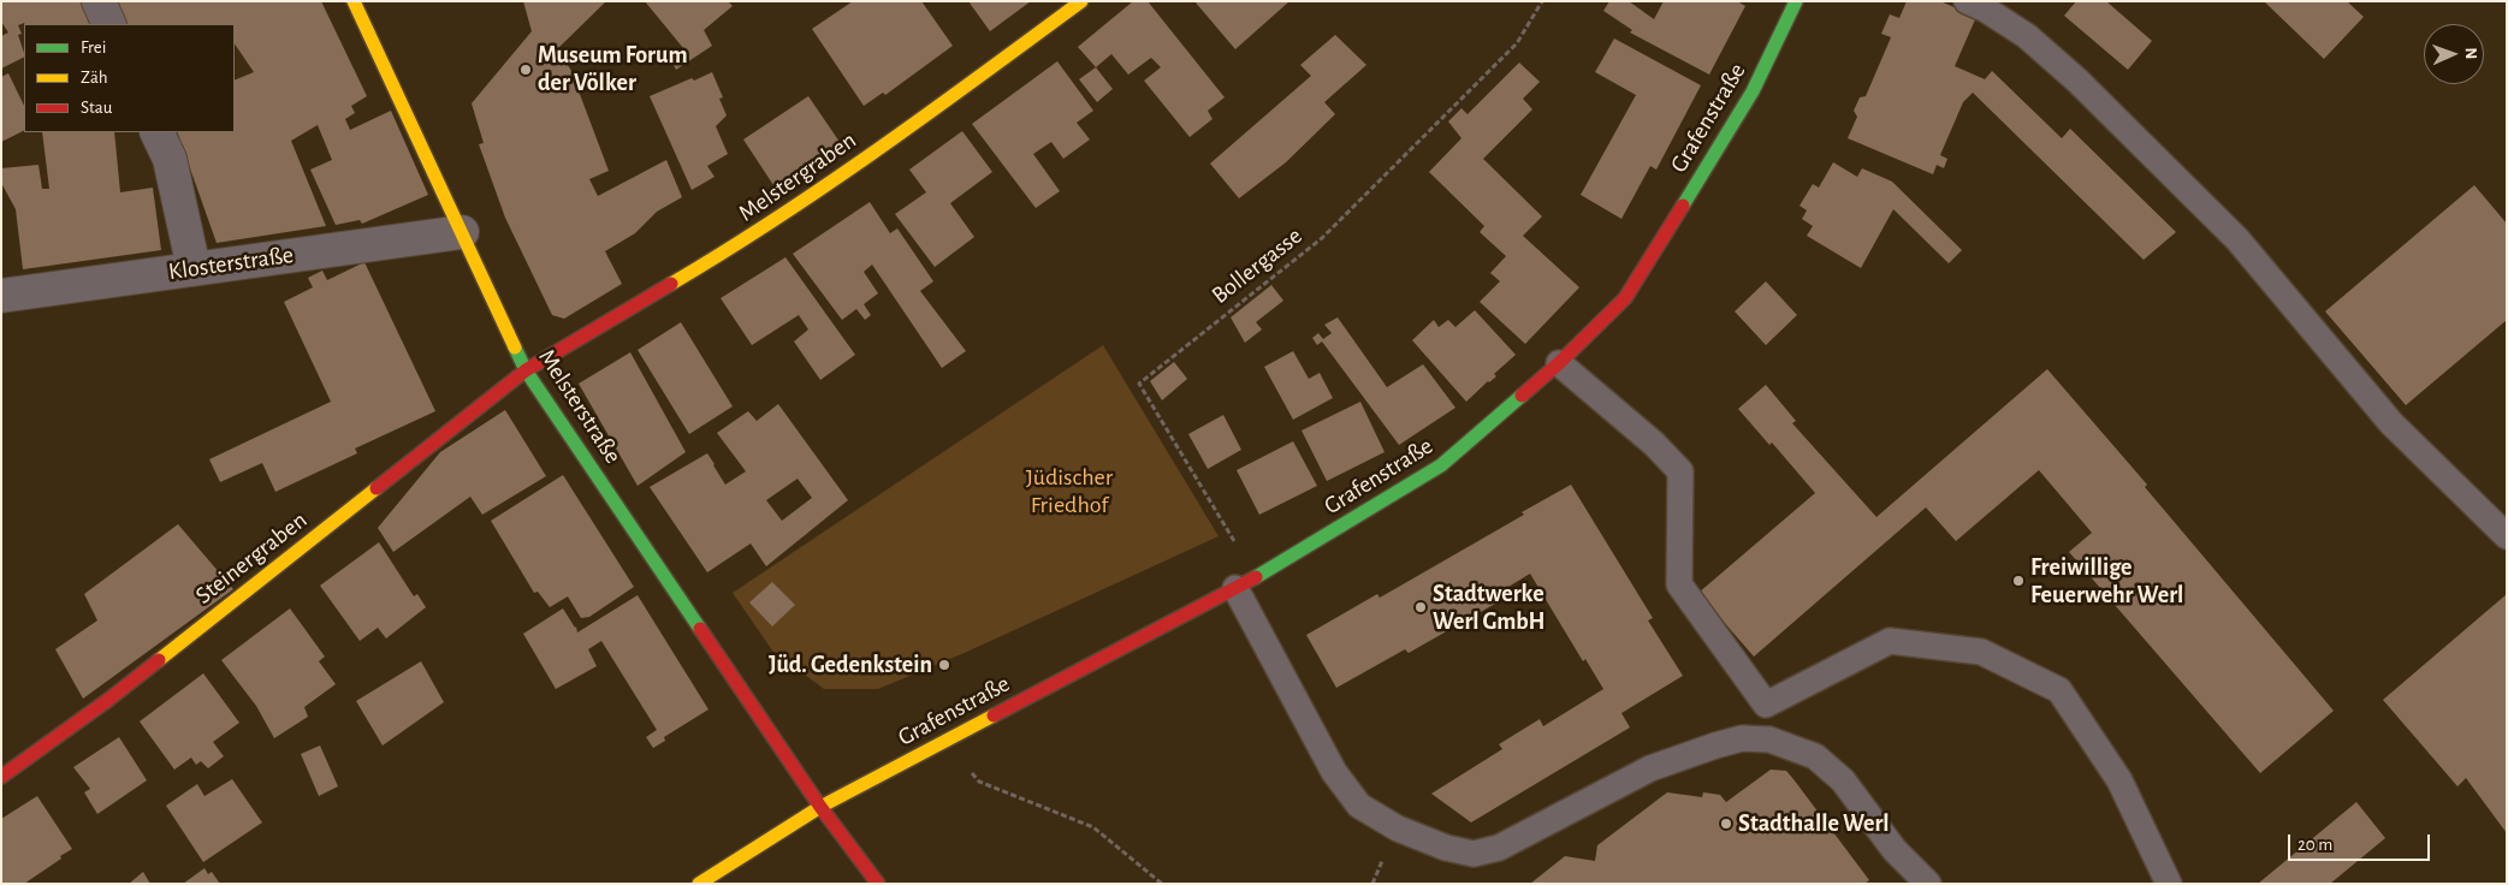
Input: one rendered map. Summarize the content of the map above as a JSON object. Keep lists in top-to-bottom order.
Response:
{
  "streets": {
    "street": [
      "Grafenstraße",
      "Melstergraben",
      "Klosterstraße",
      "Melsterstraße",
      "Steinergraben"
    ],
    "path": ["Bollergasse"]
  },
  "crossings": [
    ["Grafenstraße", "Bollergasse"],
    ["Grafenstraße", "Melsterstraße"],
    ["Melstergraben", "Melsterstraße"],
    ["Melstergraben", "Steinergraben"],
    ["Klosterstraße", "Melsterstraße"],
    ["Melsterstraße", "Steinergraben"]
  ],
  "parks": ["Jüdischer Friedhof"],
  "places": [
    "Museum Forum der Völker",
    "Freiwillige Feuerwehr Werl",
    "Stadtwerke Werl GmbH",
    "Jüd. Gedenkstein",
    "Stadthalle Werl"
  ],
  "legend": ["Frei", "Zäh", "Stau"],
  "scale_bar": "20 m",
  "north": "right"
}
